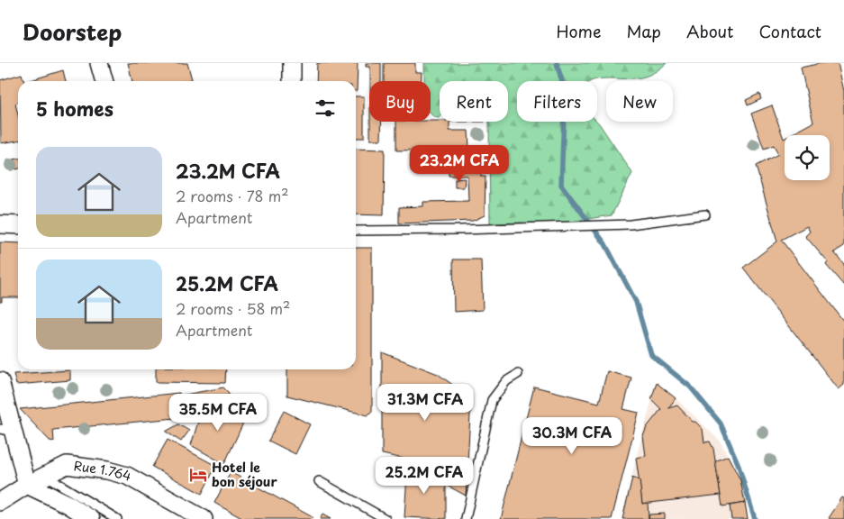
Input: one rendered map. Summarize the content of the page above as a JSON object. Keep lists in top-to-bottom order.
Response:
{
  "streets": {
    "street": ["Rue 1.764"]
  },
  "places": {
    "hotel": ["Hotel le bon séjour"]
  },
  "page": {
    "header": "Doorstep",
    "nav": [
      "Home",
      "Map",
      "About",
      "Contact"
    ],
    "chip": [
      "Buy",
      "Rent",
      "Filters",
      "New"
    ],
    "heading": "5 homes",
    "list": [
      {
        "name": "23.2M CFA",
        "note": "2 rooms · 78 m² · Apartment"
      },
      {
        "name": "25.2M CFA",
        "note": "2 rooms · 58 m² · Apartment"
      }
    ],
    "price": [
      "23.2M CFA",
      "31.3M CFA",
      "35.5M CFA",
      "30.3M CFA",
      "25.2M CFA"
    ]
  }
}
